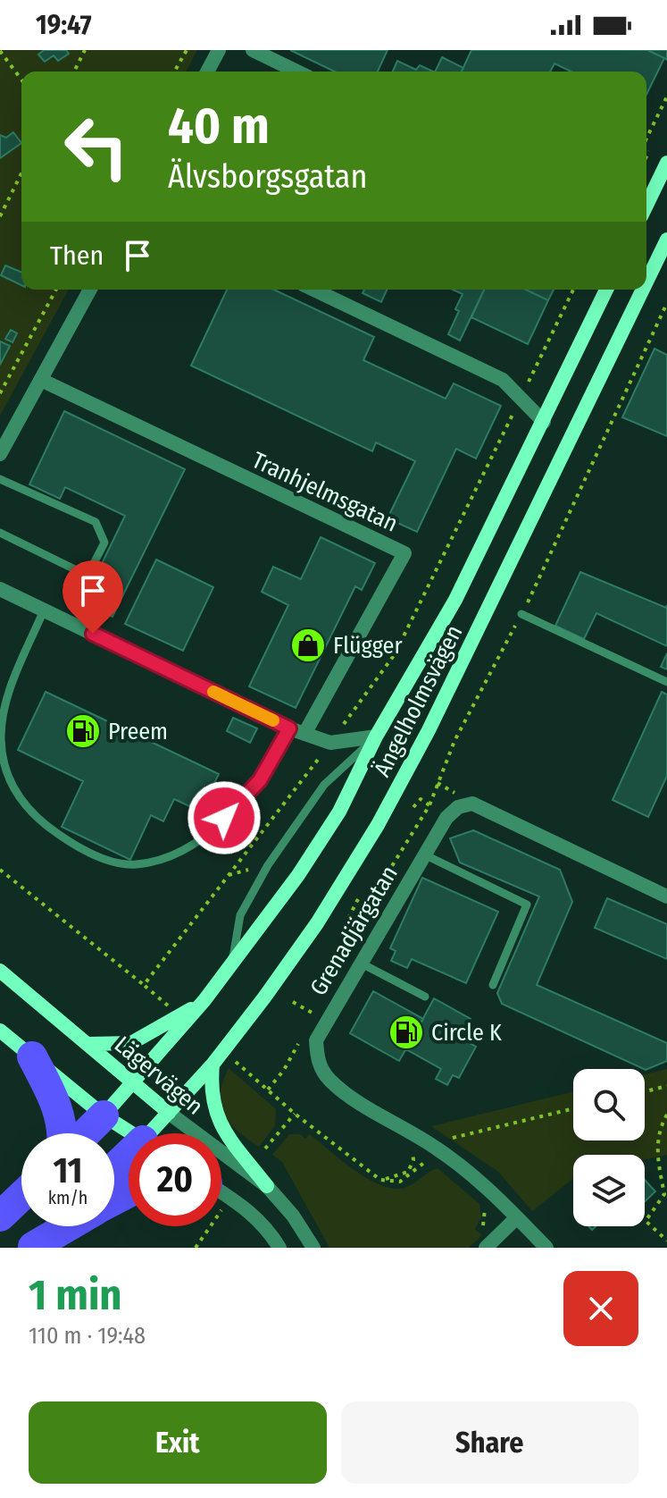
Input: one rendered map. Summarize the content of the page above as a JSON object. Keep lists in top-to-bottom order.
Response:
{
  "streets": {
    "main road": ["Ängelholmsvägen", "Lägervägen"],
    "street": ["Tranhjelmsgatan", "Grenadjärgatan"]
  },
  "crossings": [
    ["Ängelholmsvägen", "Lägervägen"]
  ],
  "places": {
    "shop": ["Flügger"],
    "fuel station": ["Preem", "Circle K"]
  },
  "page": {
    "status": "19:47",
    "turn": ["40 m", "Älvsborgsgatan"],
    "then": "Then",
    "speed": "11 km/h",
    "limit": "20",
    "heading": ["1 min", "110 m · 19:48"],
    "buttons": ["Exit", "Share"]
  }
}
